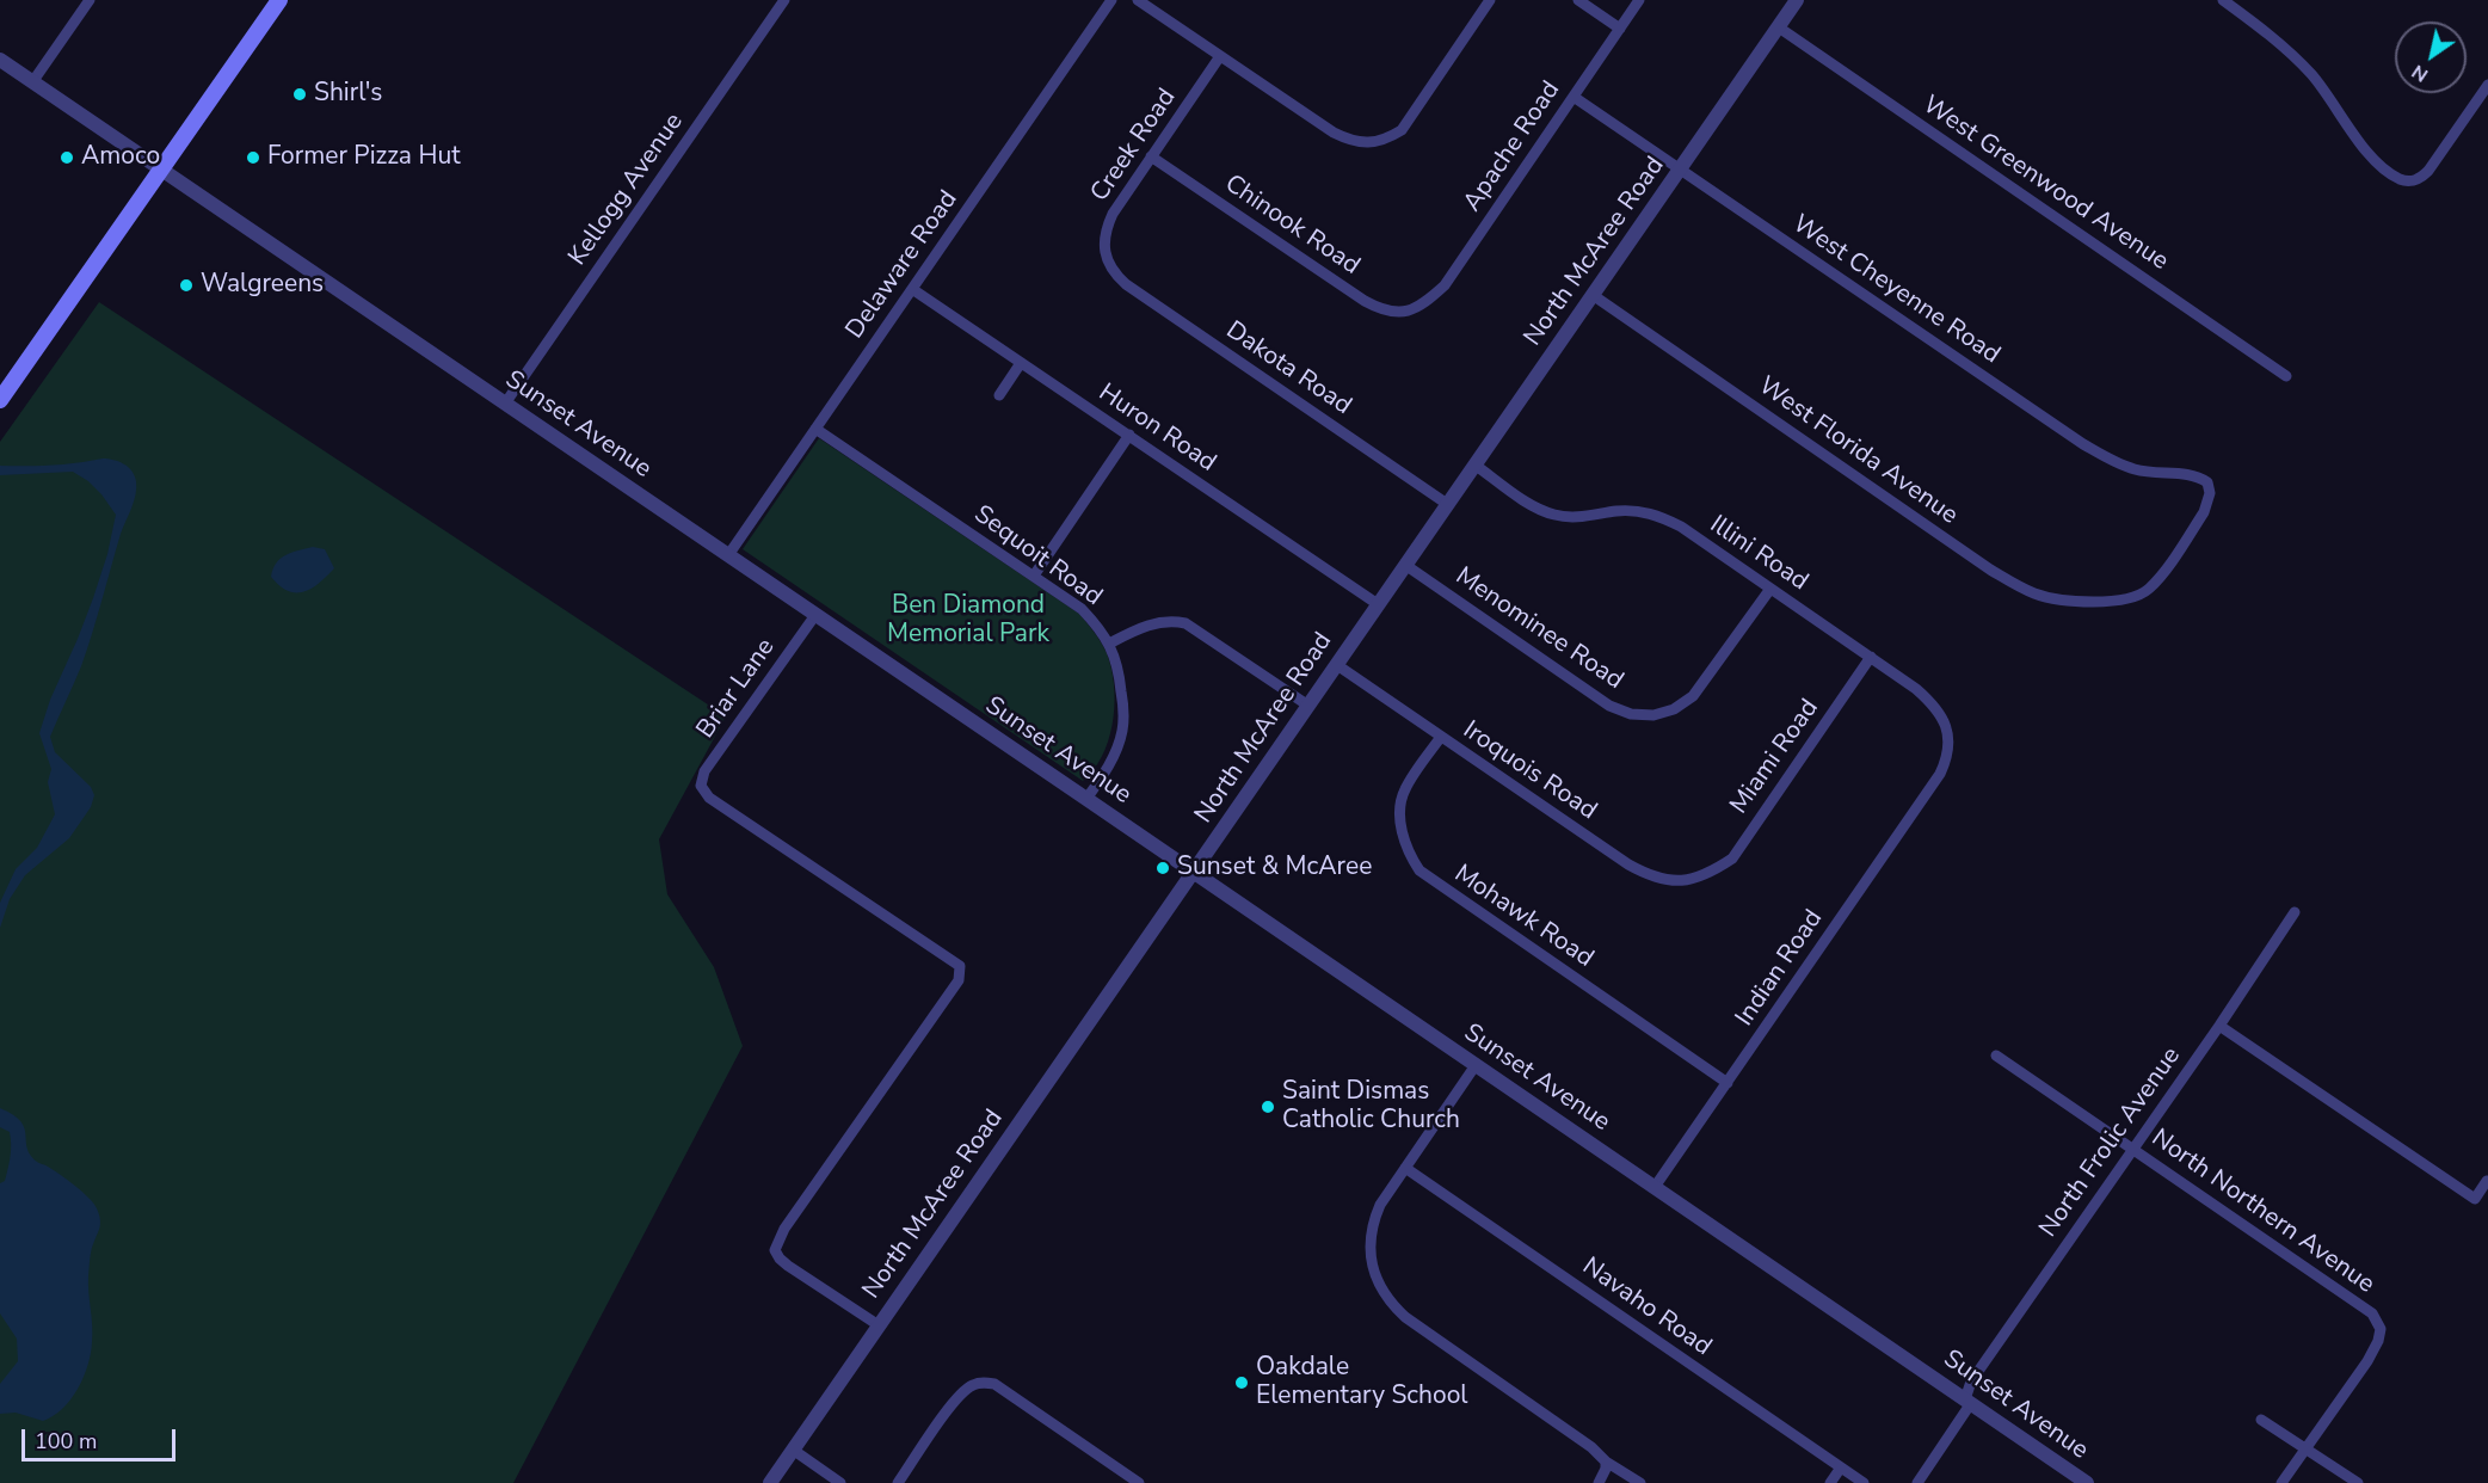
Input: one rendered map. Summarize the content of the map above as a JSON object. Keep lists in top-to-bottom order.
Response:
{
  "streets": {
    "street": [
      "Creek Road",
      "Apache Road",
      "West Greenwood Avenue",
      "Kellogg Avenue",
      "Chinook Road",
      "North McAree Road",
      "Delaware Road",
      "West Cheyenne Road",
      "Dakota Road",
      "Sunset Avenue",
      "Huron Road",
      "West Florida Avenue",
      "Illini Road",
      "Sequoit Road",
      "Menominee Road",
      "Briar Lane",
      "Miami Road",
      "Iroquois Road",
      "Mohawk Road",
      "Indian Road",
      "North Frolic Avenue",
      "North Northern Avenue",
      "Navaho Road"
    ]
  },
  "crossings": [
    ["Creek Road", "Chinook Road"],
    ["Creek Road", "Dakota Road"],
    ["Apache Road", "Chinook Road"],
    ["Apache Road", "West Cheyenne Road"],
    ["West Greenwood Avenue", "North McAree Road"],
    ["Kellogg Avenue", "Sunset Avenue"],
    ["North McAree Road", "West Cheyenne Road"],
    ["North McAree Road", "Dakota Road"],
    ["North McAree Road", "Sunset Avenue"],
    ["North McAree Road", "Huron Road"],
    ["North McAree Road", "West Florida Avenue"],
    ["North McAree Road", "Illini Road"],
    ["North McAree Road", "Sequoit Road"],
    ["North McAree Road", "Menominee Road"],
    ["North McAree Road", "Briar Lane"],
    ["North McAree Road", "Iroquois Road"],
    ["Delaware Road", "Sunset Avenue"],
    ["Delaware Road", "Huron Road"],
    ["Delaware Road", "Sequoit Road"],
    ["West Cheyenne Road", "West Florida Avenue"],
    ["Sunset Avenue", "Briar Lane"],
    ["Sunset Avenue", "Indian Road"],
    ["Sunset Avenue", "North Frolic Avenue"],
    ["Illini Road", "Menominee Road"],
    ["Illini Road", "Miami Road"],
    ["Illini Road", "Indian Road"],
    ["Miami Road", "Iroquois Road"],
    ["Iroquois Road", "Mohawk Road"],
    ["Mohawk Road", "Indian Road"],
    ["North Frolic Avenue", "North Northern Avenue"]
  ],
  "parks": ["Ben Diamond Memorial Park"],
  "places": [
    "Shirl's",
    "Amoco",
    "Former Pizza Hut",
    "Walgreens",
    "Sunset & McAree",
    "Saint Dismas Catholic Church",
    "Oakdale Elementary School"
  ],
  "scale_bar": "100 m",
  "north": "bottom left"
}
